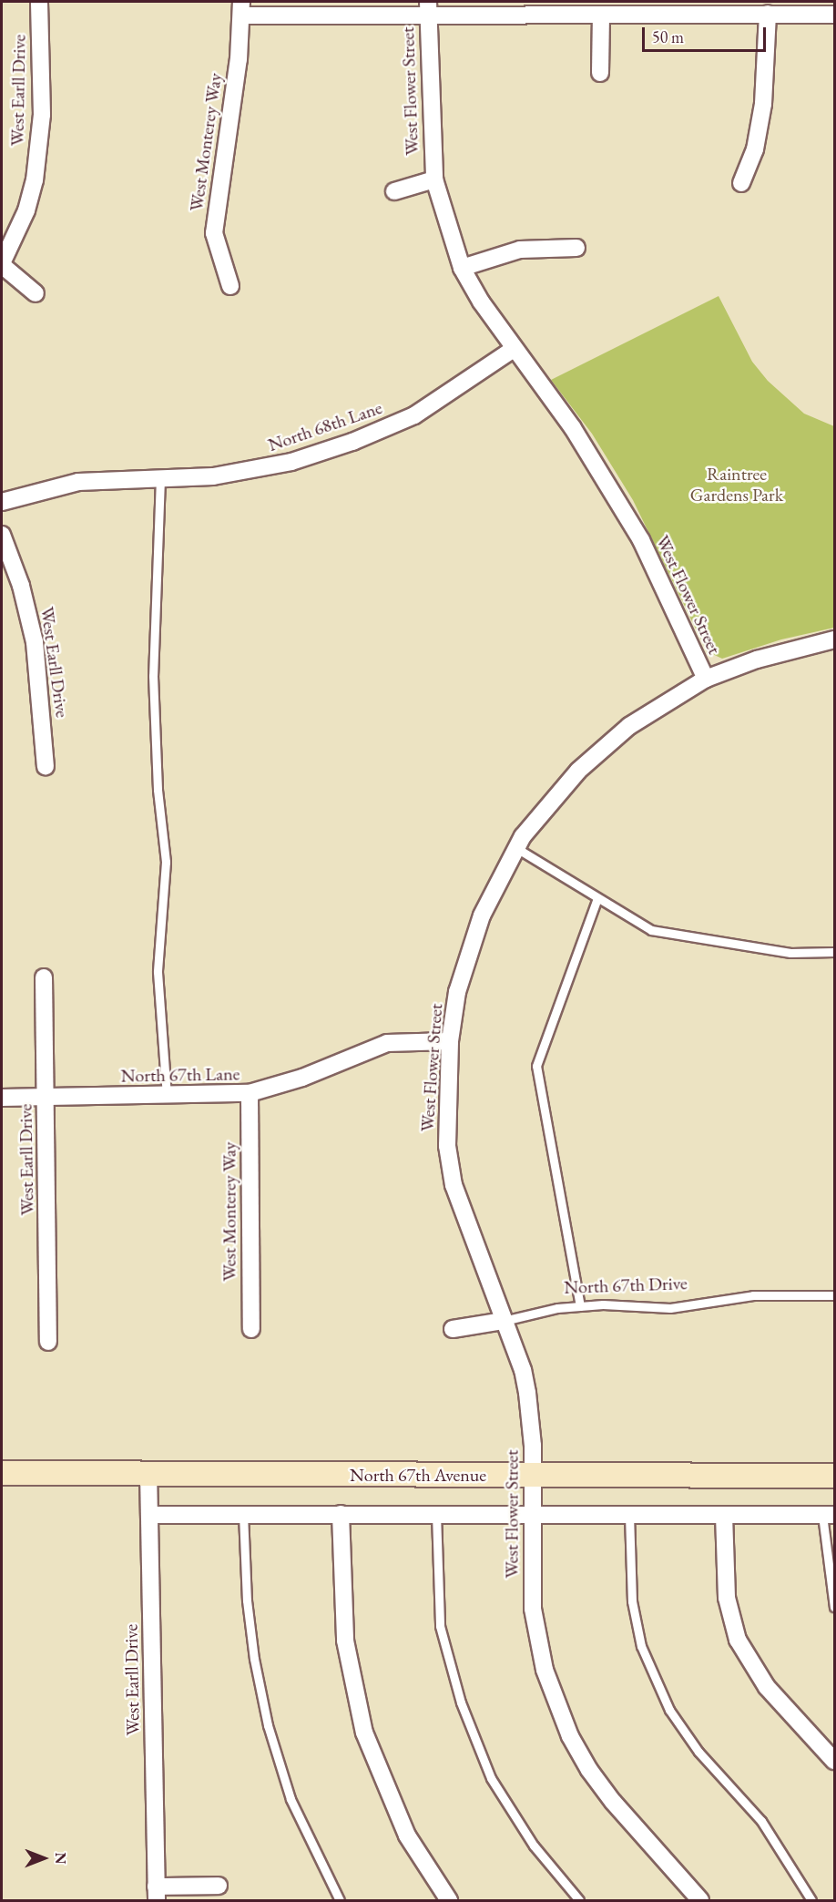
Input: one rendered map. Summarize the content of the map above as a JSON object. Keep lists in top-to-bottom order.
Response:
{
  "streets": {
    "main road": ["North 67th Avenue"],
    "street": [
      "West Earll Drive",
      "West Flower Street",
      "West Monterey Way",
      "North 68th Lane",
      "North 67th Lane",
      "North 67th Drive"
    ]
  },
  "crossings": [
    ["West Earll Drive", "North 67th Lane"],
    ["West Earll Drive", "North 67th Avenue"],
    ["West Flower Street", "North 68th Lane"],
    ["West Flower Street", "North 67th Lane"],
    ["West Flower Street", "North 67th Drive"],
    ["West Flower Street", "North 67th Avenue"],
    ["West Monterey Way", "North 67th Lane"]
  ],
  "parks": ["Raintree Gardens Park"],
  "scale_bar": "50 m",
  "north": "right"
}
